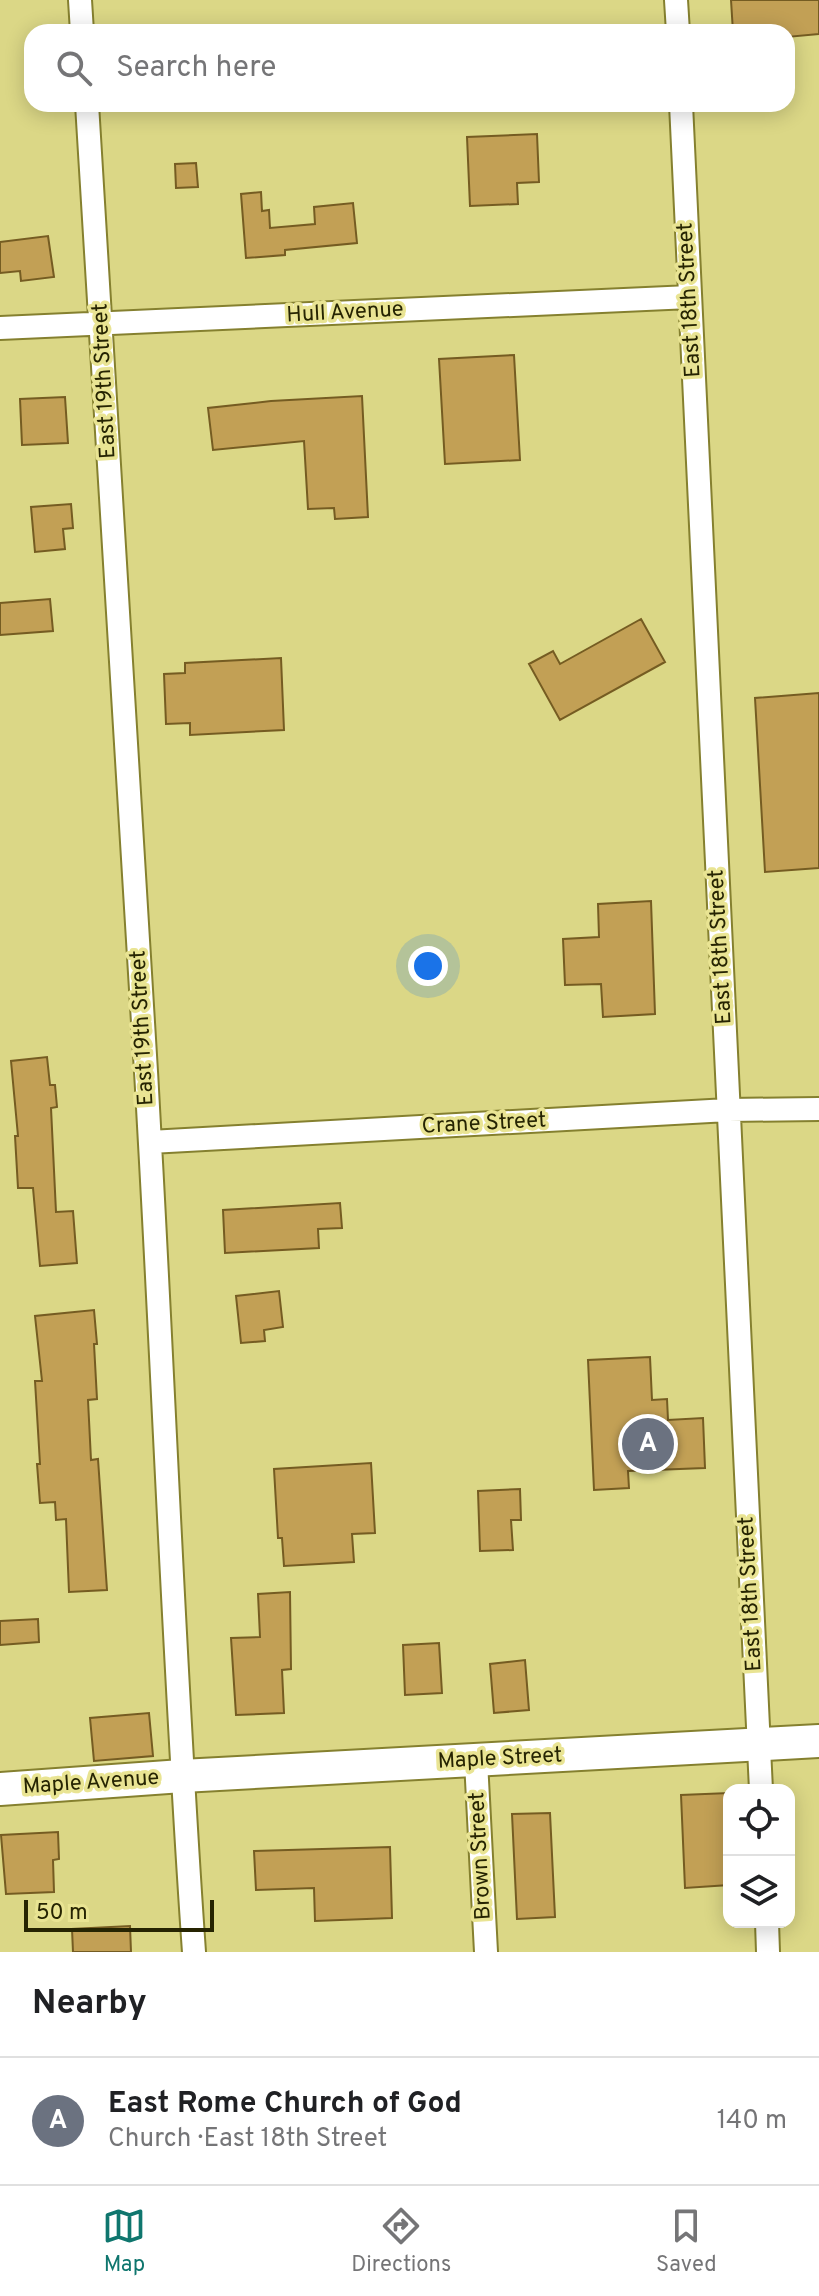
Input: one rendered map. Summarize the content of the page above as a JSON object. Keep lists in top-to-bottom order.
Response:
{
  "streets": {
    "main road": ["Maple Street", "Maple Avenue"],
    "street": [
      "East 18th Street",
      "Hull Avenue",
      "East 19th Street",
      "Crane Street",
      "Brown Street"
    ]
  },
  "crossings": [
    ["East 18th Street", "Hull Avenue"],
    ["East 18th Street", "Crane Street"],
    ["East 18th Street", "Maple Street"],
    ["Hull Avenue", "East 19th Street"],
    ["East 19th Street", "Crane Street"],
    ["East 19th Street", "Maple Street"],
    ["East 19th Street", "Maple Avenue"],
    ["Maple Street", "Maple Avenue"],
    ["Maple Street", "Brown Street"]
  ],
  "scale_bar": "50 m",
  "page": {
    "search": "Search here",
    "pins": "A",
    "scale": "50 m",
    "heading": "Nearby",
    "list": [
      {
        "mark": "A",
        "name": "East Rome Church of God",
        "note": "Church · East 18th Street",
        "value": "140 m"
      }
    ],
    "nav": ["Map", "Directions", "Saved"]
  }
}
